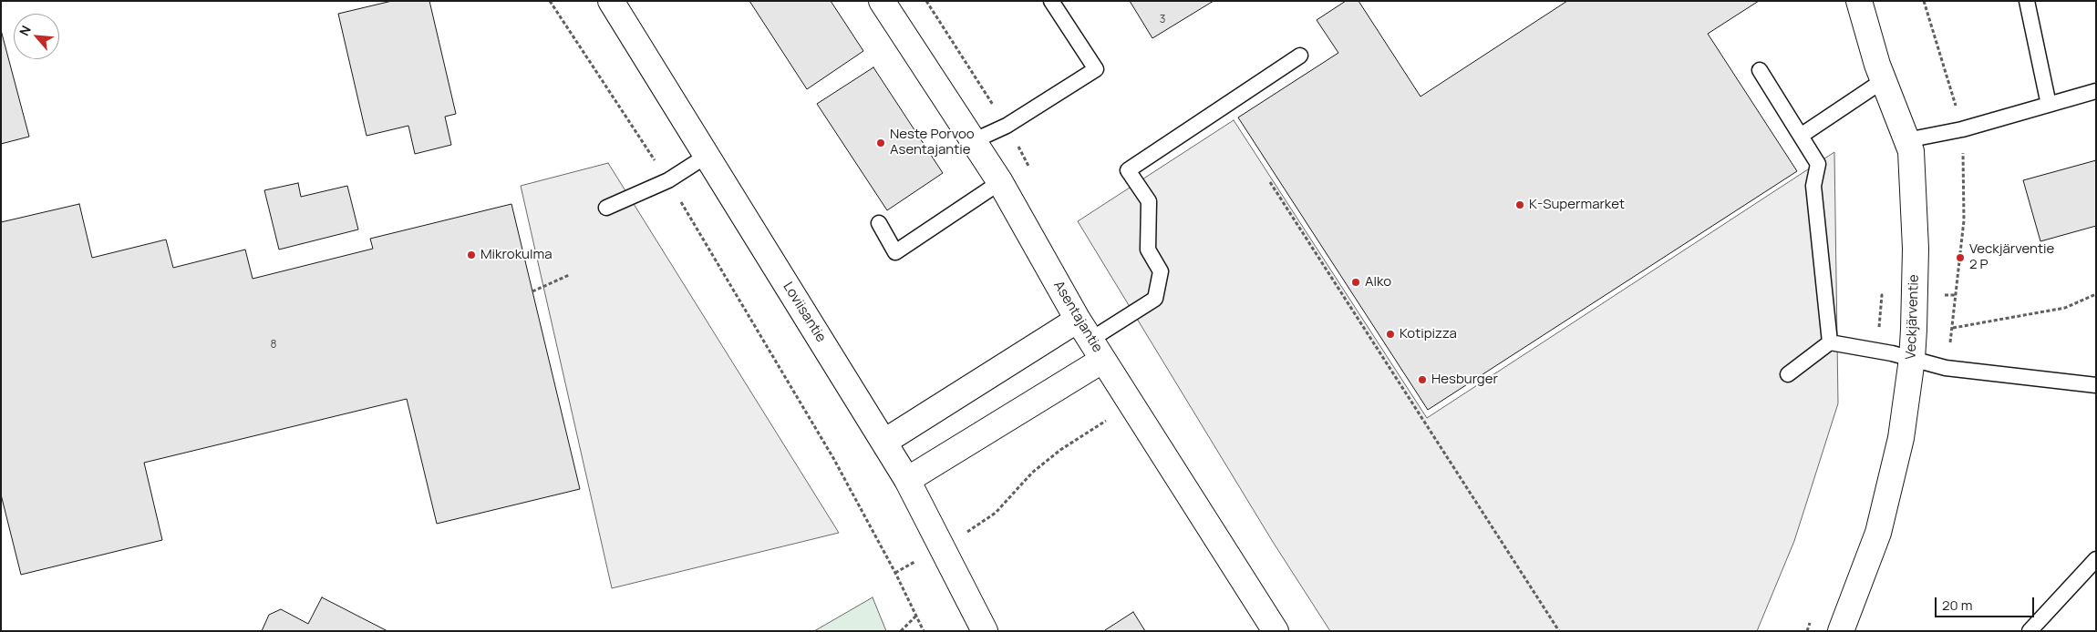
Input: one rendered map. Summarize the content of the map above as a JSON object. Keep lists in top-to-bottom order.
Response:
{
  "streets": {
    "main road": ["Loviisantie", "Asentajantie", "Veckjärventie"]
  },
  "places": [
    "Neste Porvoo Asentajantie",
    "K-Supermarket",
    "Mikrokulma",
    "Veckjärventie 2 P",
    "Alko",
    "Kotipizza",
    "Hesburger"
  ],
  "house_numbers": ["3", "8"],
  "scale_bar": "20 m",
  "north": "top left"
}
